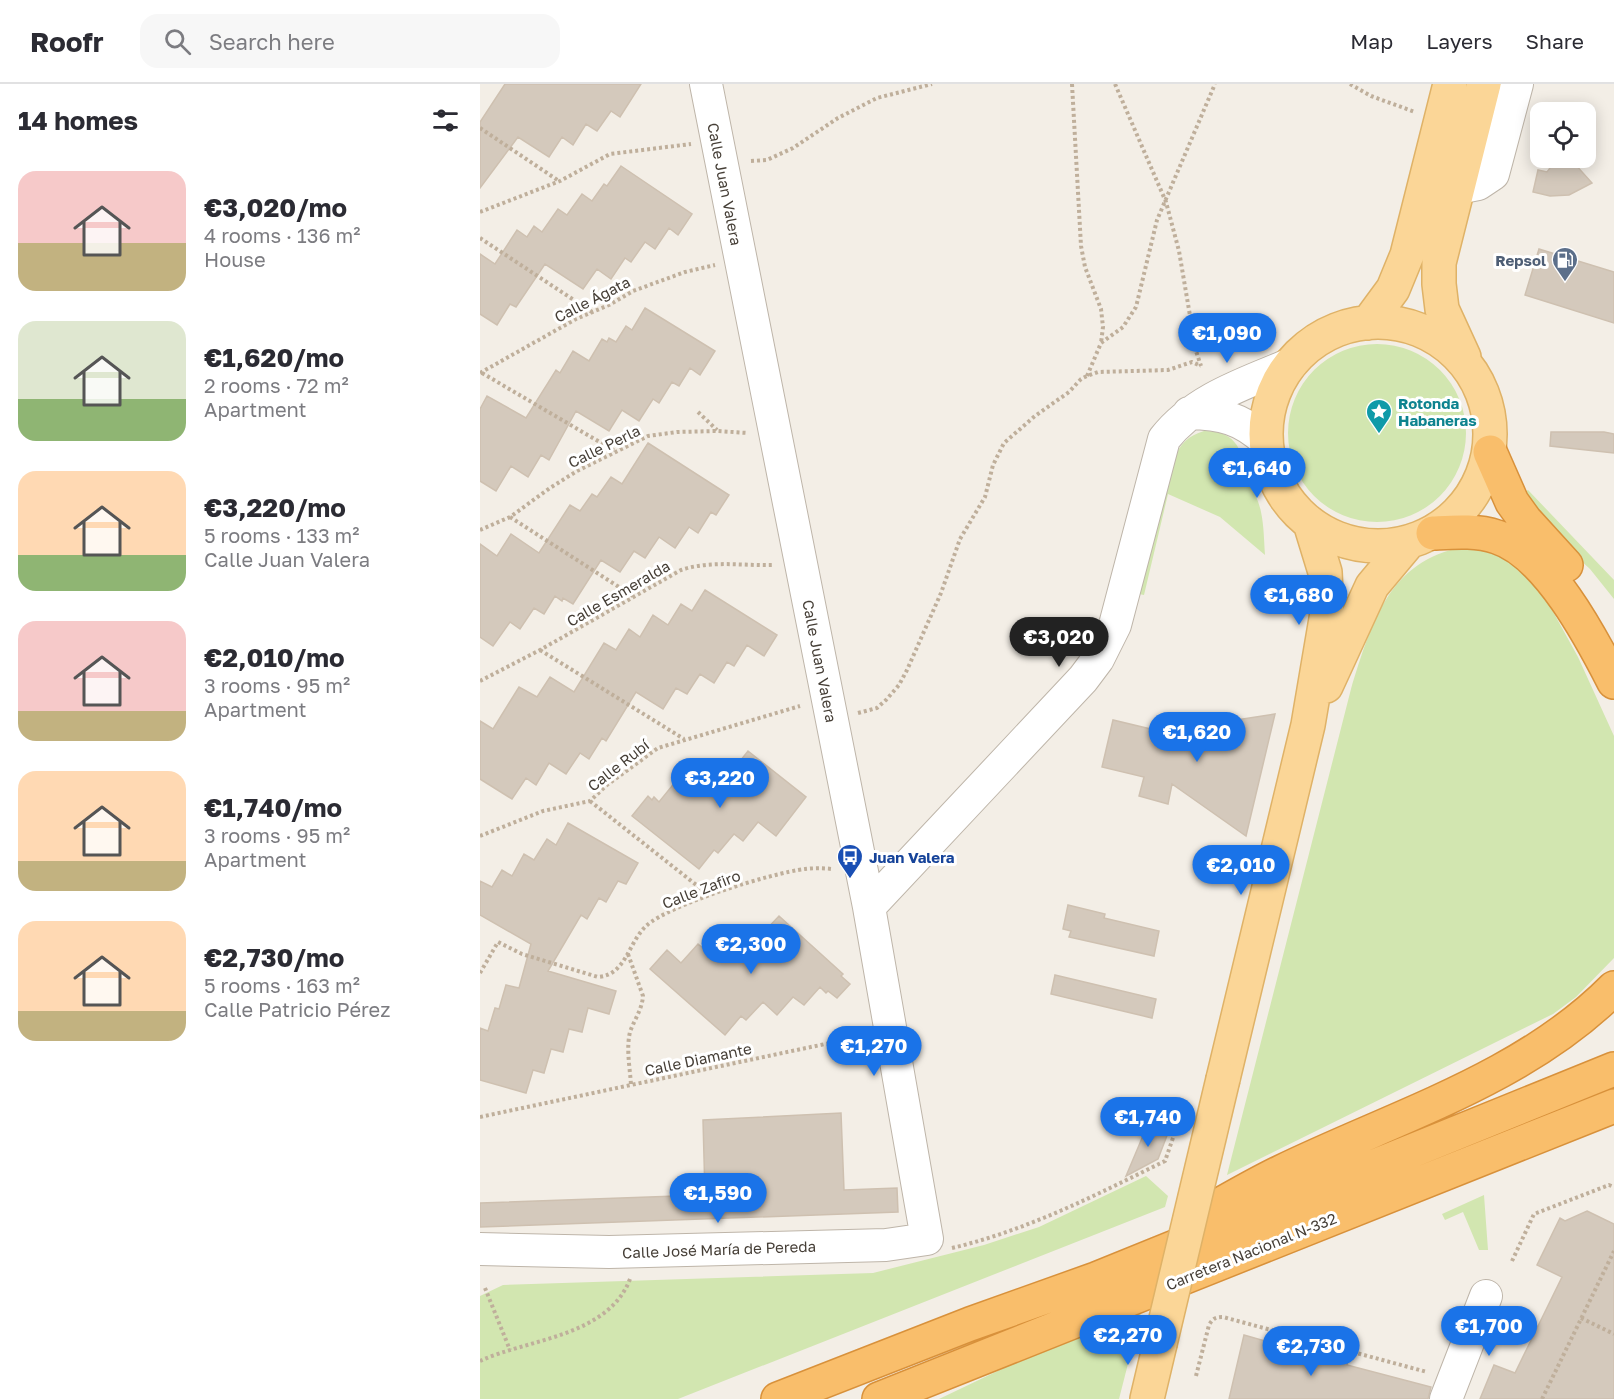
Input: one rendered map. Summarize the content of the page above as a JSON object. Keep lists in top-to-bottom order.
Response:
{
  "streets": {
    "highway": ["Carretera Nacional N-332"],
    "street": ["Calle Juan Valera", "Calle José María de Pereda"],
    "path": [
      "Calle Ágata",
      "Calle Perla",
      "Calle Esmeralda",
      "Calle Rubí",
      "Calle Zafiro",
      "Calle Diamante"
    ]
  },
  "crossings": [
    ["Calle Juan Valera", "Calle José María de Pereda"],
    ["Calle Zafiro", "Calle Diamante"]
  ],
  "places": {
    "fuel station": ["Repsol"],
    "place": ["Rotonda Habaneras"],
    "bus stop": ["Juan Valera"]
  },
  "page": {
    "header": "Roofr",
    "search": "Search here",
    "nav": ["Map", "Layers", "Share"],
    "heading": "14 homes",
    "list": [
      {
        "name": "€3,020/mo",
        "note": "4 rooms · 136 m² · House"
      },
      {
        "name": "€1,620/mo",
        "note": "2 rooms · 72 m² · Apartment"
      },
      {
        "name": "€3,220/mo",
        "note": "5 rooms · 133 m² · Calle Juan Valera"
      },
      {
        "name": "€2,010/mo",
        "note": "3 rooms · 95 m² · Apartment"
      },
      {
        "name": "€1,740/mo",
        "note": "3 rooms · 95 m² · Apartment"
      },
      {
        "name": "€2,730/mo",
        "note": "5 rooms · 163 m² · Calle Patricio Pérez"
      }
    ],
    "price": [
      "€1,090",
      "€1,640",
      "€1,680",
      "€3,020",
      "€1,620",
      "€3,220",
      "€2,010",
      "€2,300",
      "€1,270",
      "€1,740",
      "€1,590",
      "€1,700",
      "€2,270",
      "€2,730"
    ]
  }
}
